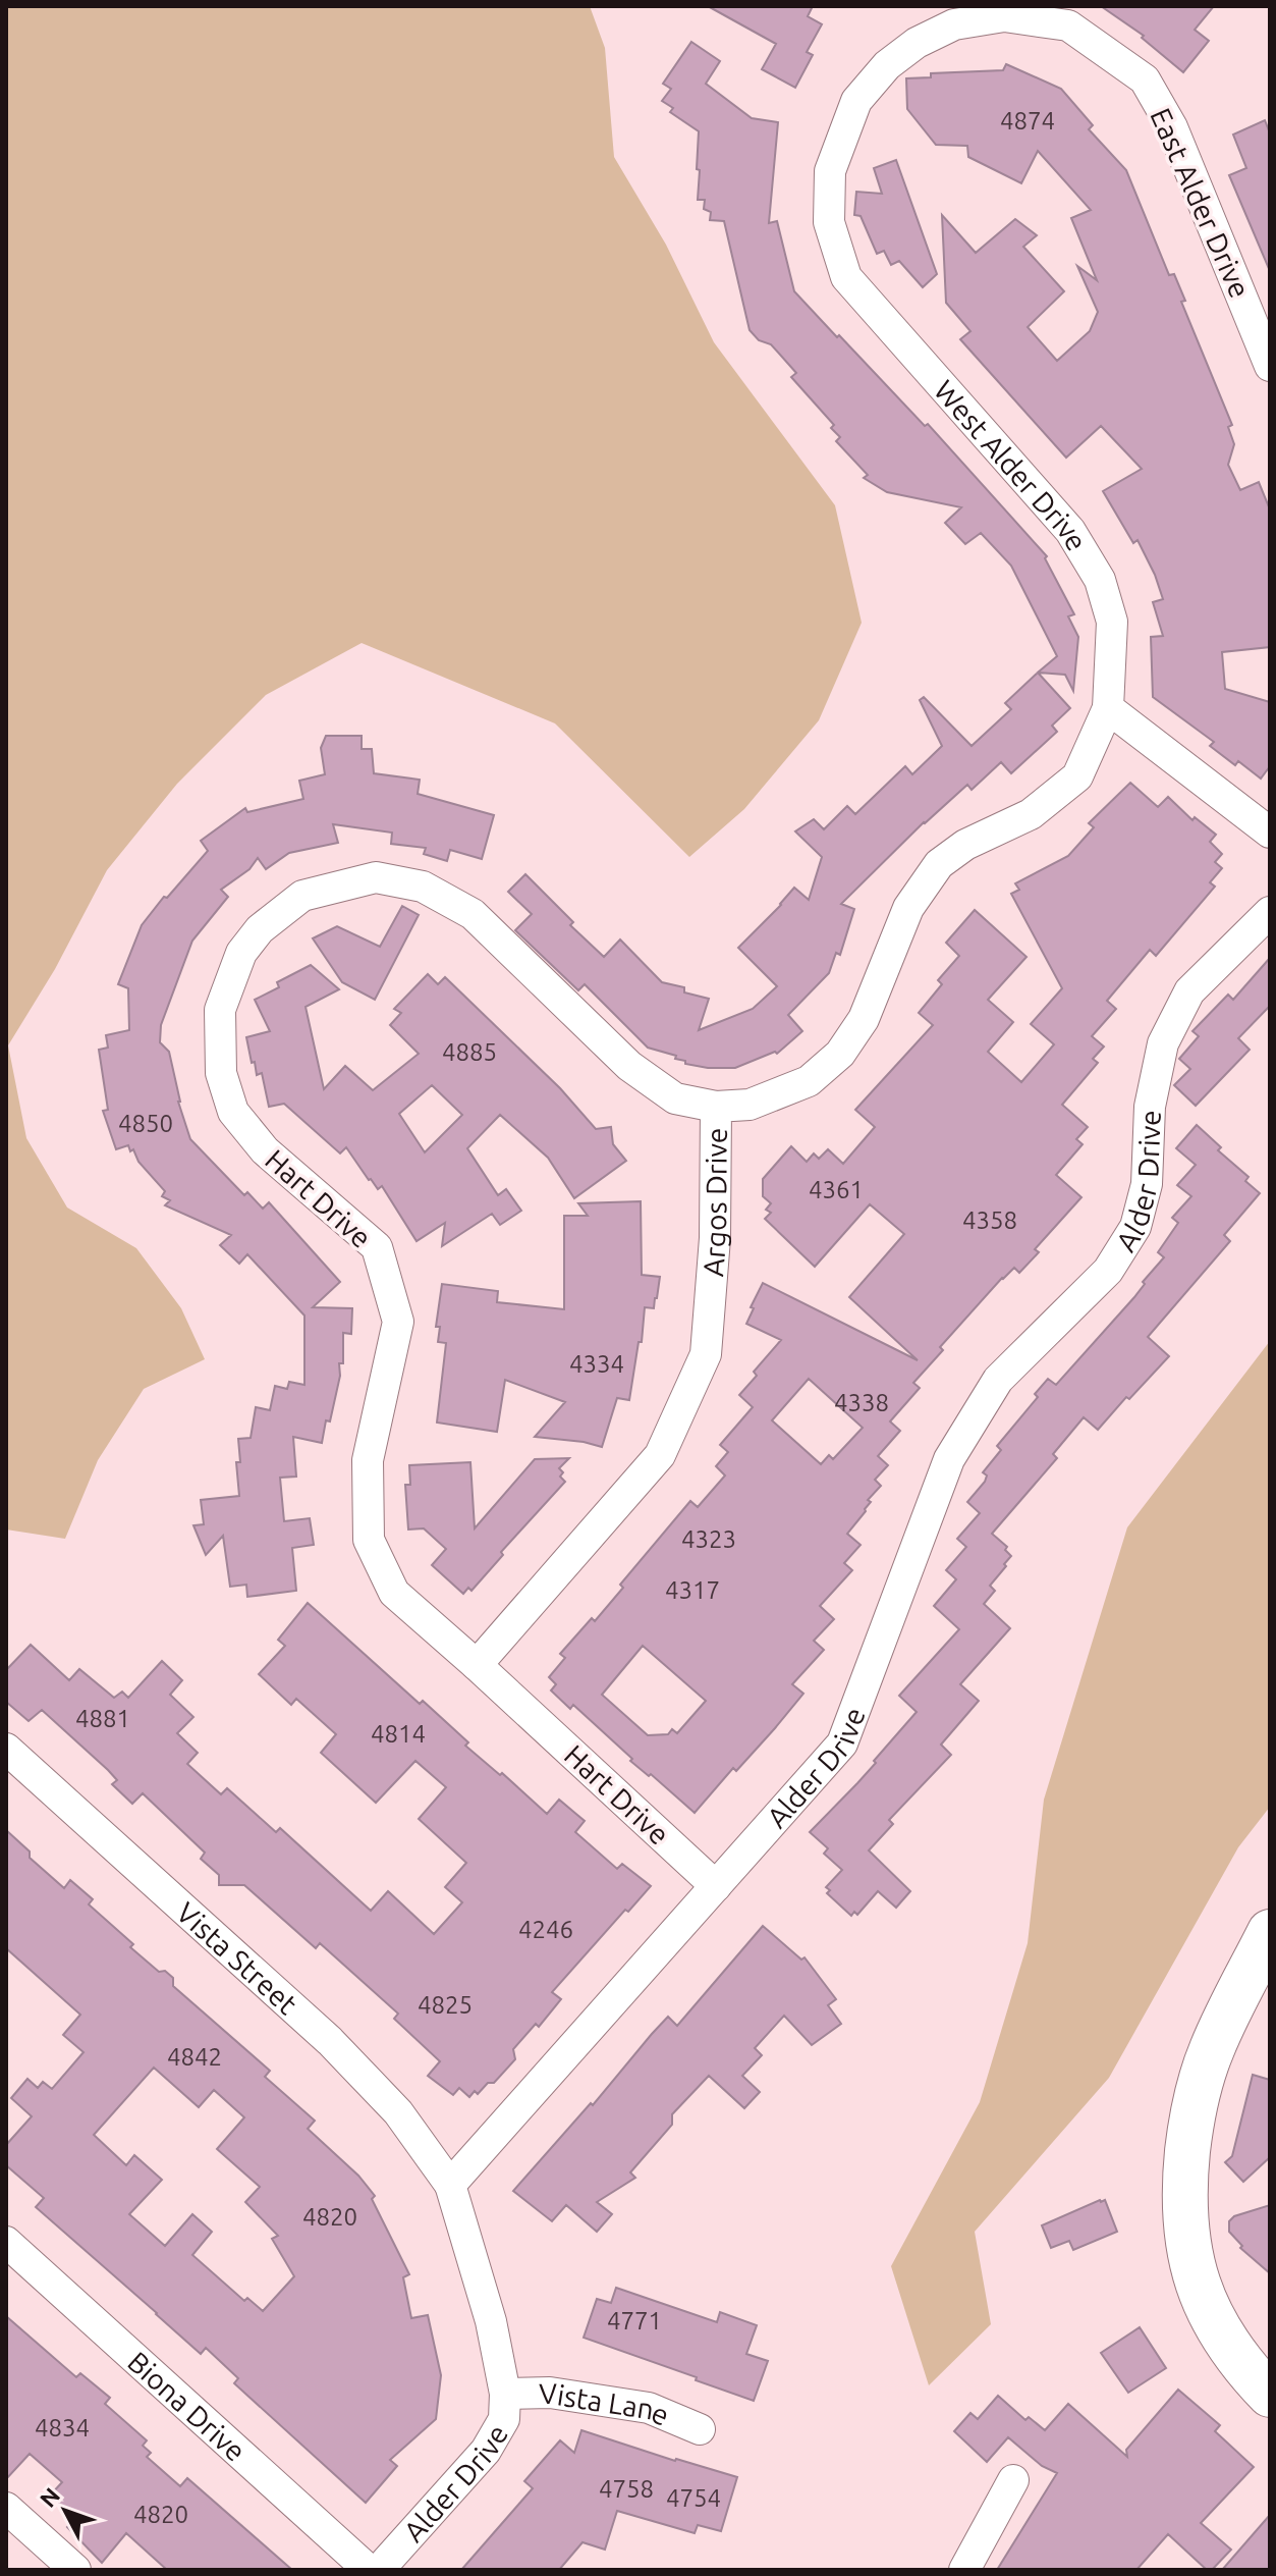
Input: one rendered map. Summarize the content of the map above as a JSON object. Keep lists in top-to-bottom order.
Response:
{
  "streets": {
    "street": [
      "East Alder Drive",
      "West Alder Drive",
      "Alder Drive",
      "Hart Drive",
      "Argos Drive",
      "Vista Street",
      "Biona Drive",
      "Vista Lane"
    ]
  },
  "crossings": [
    ["East Alder Drive", "West Alder Drive"],
    ["West Alder Drive", "Argos Drive"],
    ["Alder Drive", "Hart Drive"],
    ["Alder Drive", "Vista Street"],
    ["Alder Drive", "Vista Lane"],
    ["Hart Drive", "Argos Drive"]
  ],
  "house_numbers": [
    "4874",
    "4885",
    "4850",
    "4361",
    "4358",
    "4334",
    "4338",
    "4323",
    "4317",
    "4881",
    "4814",
    "4246",
    "4825",
    "4842",
    "4820",
    "4771",
    "4834",
    "4758",
    "4754",
    "4820"
  ],
  "north": "top left"
}
